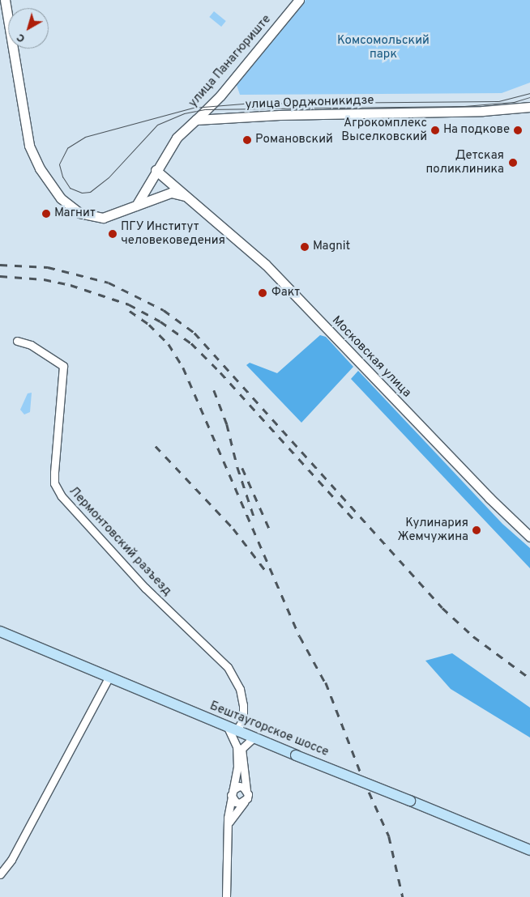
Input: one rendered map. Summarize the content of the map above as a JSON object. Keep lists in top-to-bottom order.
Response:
{
  "streets": {
    "main road": ["Бештаугорское шоссе"],
    "street": [
      "улица Панагюриште",
      "улица Орджоникидзе",
      "Московская улица",
      "Лермонтовский разъезд"
    ]
  },
  "crossings": [
    ["улица Панагюриште", "улица Орджоникидзе"],
    ["Лермонтовский разъезд", "Бештаугорское шоссе"]
  ],
  "parks": ["Комсомольский парк"],
  "places": [
    "Агрокомплекс Выселковский",
    "На подкове",
    "Романовский",
    "Детская поликлиника",
    "Магнит",
    "ПГУ Институт человековедения",
    "Magnit",
    "Факт",
    "Кулинария Жемчужина"
  ],
  "north": "bottom left"
}
